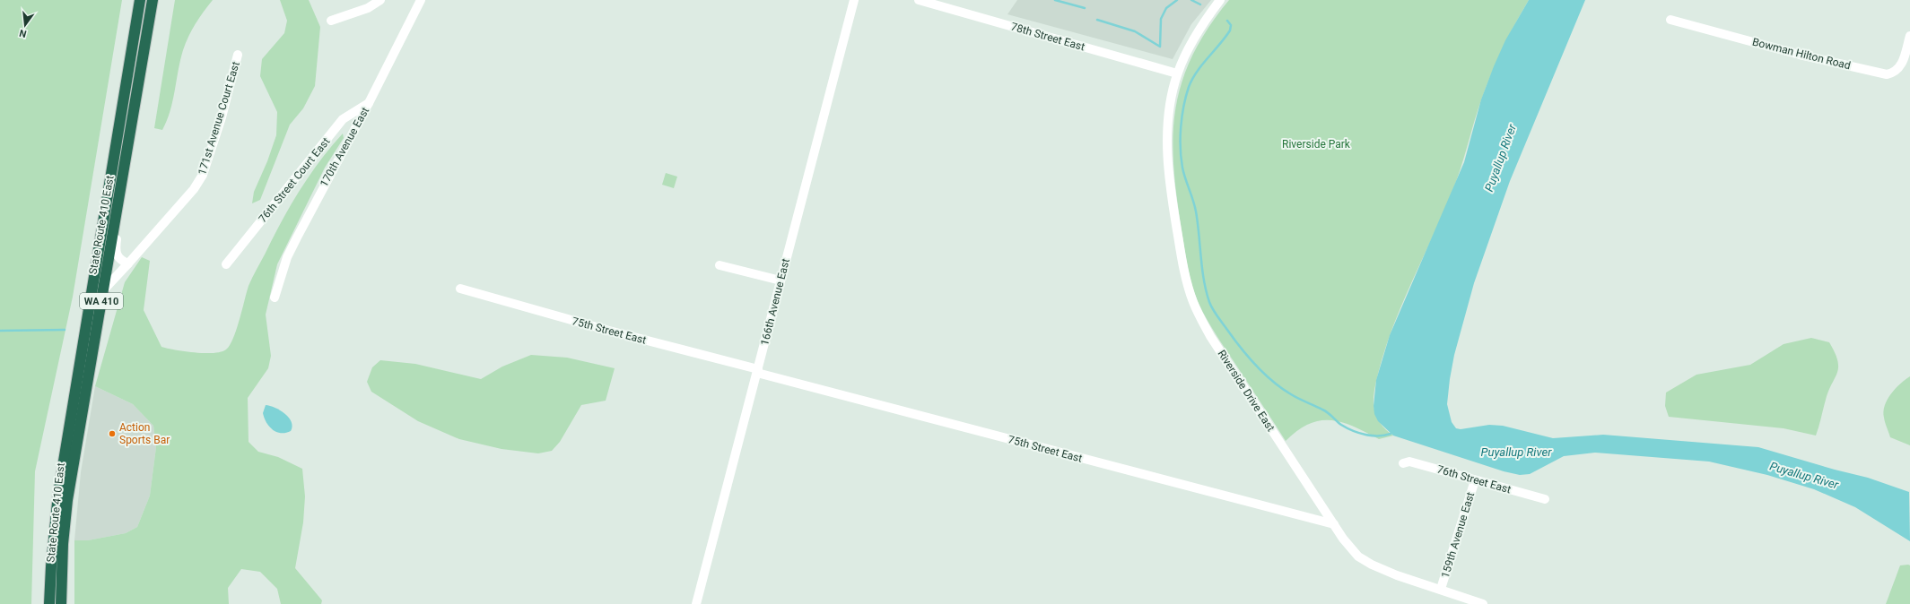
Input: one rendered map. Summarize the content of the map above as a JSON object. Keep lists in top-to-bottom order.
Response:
{
  "streets": {
    "highway": ["State Route 410 East", "WA 410"],
    "street": [
      "78th Street East",
      "Bowman Hilton Road",
      "171st Avenue Court East",
      "170th Avenue East",
      "76th Street Court East",
      "166th Avenue East",
      "75th Street East",
      "Riverside Drive East",
      "76th Street East",
      "159th Avenue East"
    ]
  },
  "crossings": [
    ["78th Street East", "Riverside Drive East"],
    ["171st Avenue Court East", "State Route 410 East"],
    ["170th Avenue East", "76th Street Court East"],
    ["166th Avenue East", "75th Street East"],
    ["75th Street East", "Riverside Drive East"],
    ["Riverside Drive East", "159th Avenue East"],
    ["76th Street East", "159th Avenue East"]
  ],
  "water": ["Puyallup River"],
  "parks": ["Riverside Park"],
  "places": ["Action Sports Bar"],
  "north": "bottom"
}
